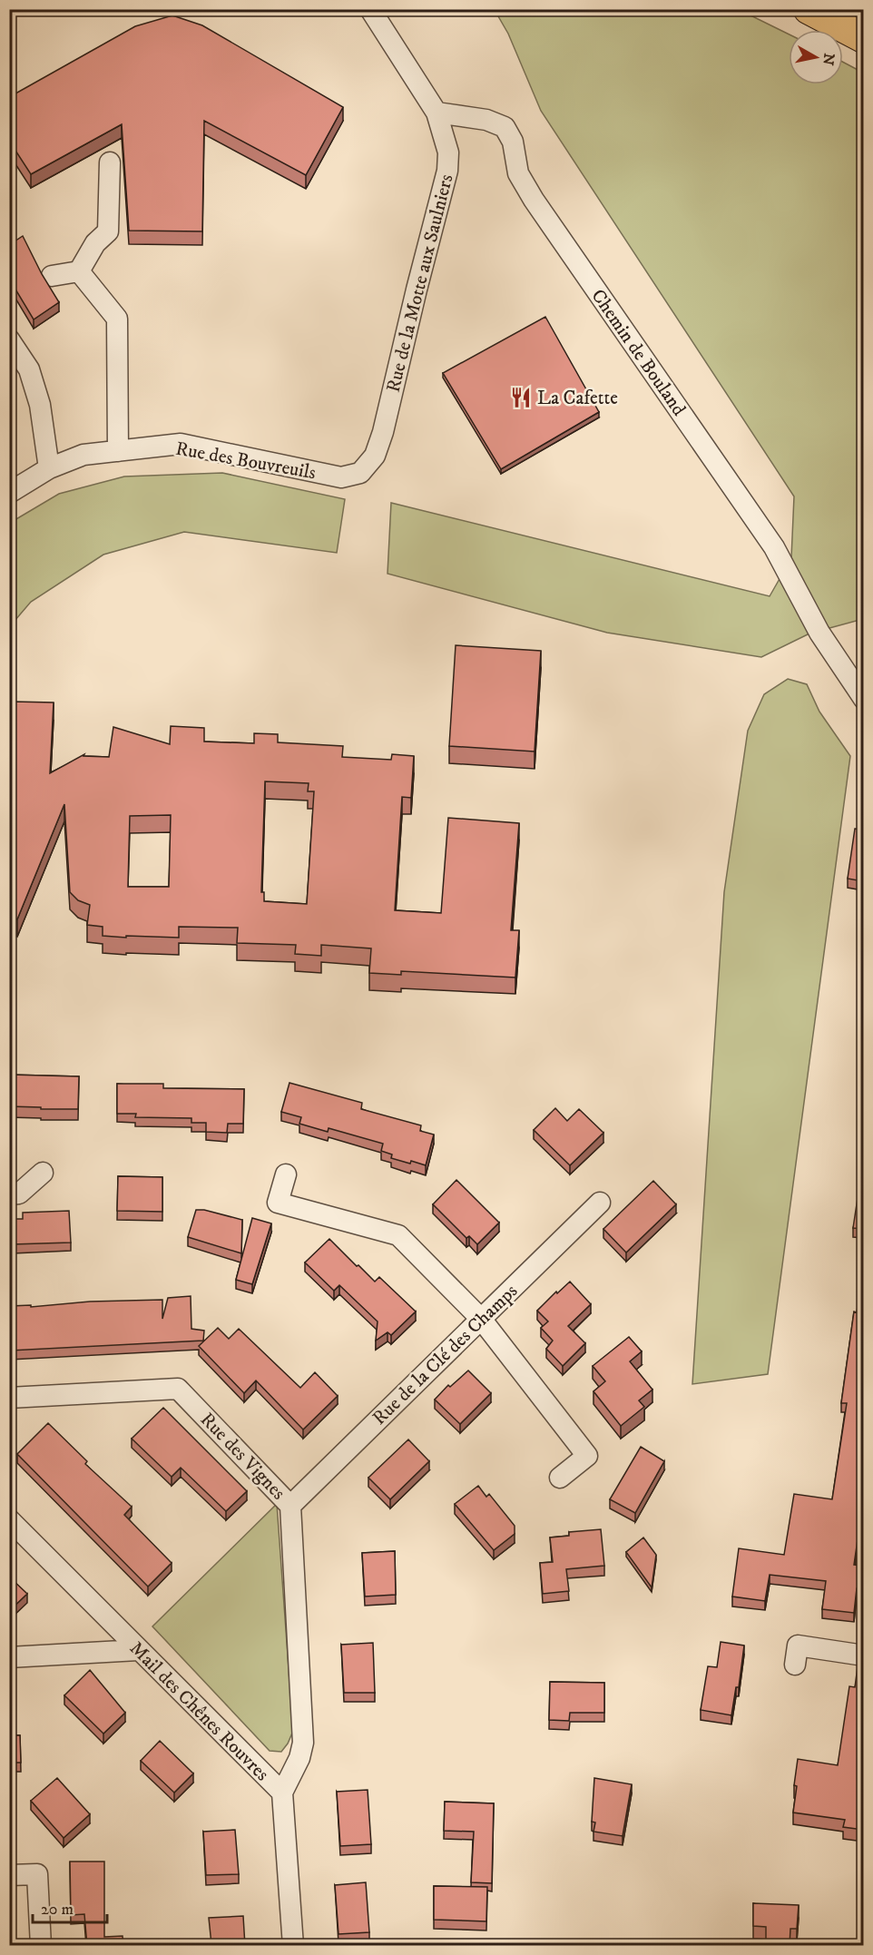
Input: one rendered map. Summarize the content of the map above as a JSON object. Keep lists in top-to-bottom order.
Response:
{
  "streets": {
    "street": [
      "Rue de la Motte aux Saulniers",
      "Chemin de Bouland",
      "Rue des Bouvreuils",
      "Rue de la Clé des Champs",
      "Rue des Vignes",
      "Mail des Chênes Rouvres"
    ]
  },
  "crossings": [
    ["Rue de la Motte aux Saulniers", "Chemin de Bouland"],
    ["Rue de la Motte aux Saulniers", "Rue des Bouvreuils"],
    ["Rue de la Clé des Champs", "Rue des Vignes"],
    ["Rue des Vignes", "Mail des Chênes Rouvres"]
  ],
  "places": {
    "restaurant": ["La Cafette"]
  },
  "scale_bar": "20 m",
  "north": "right"
}
